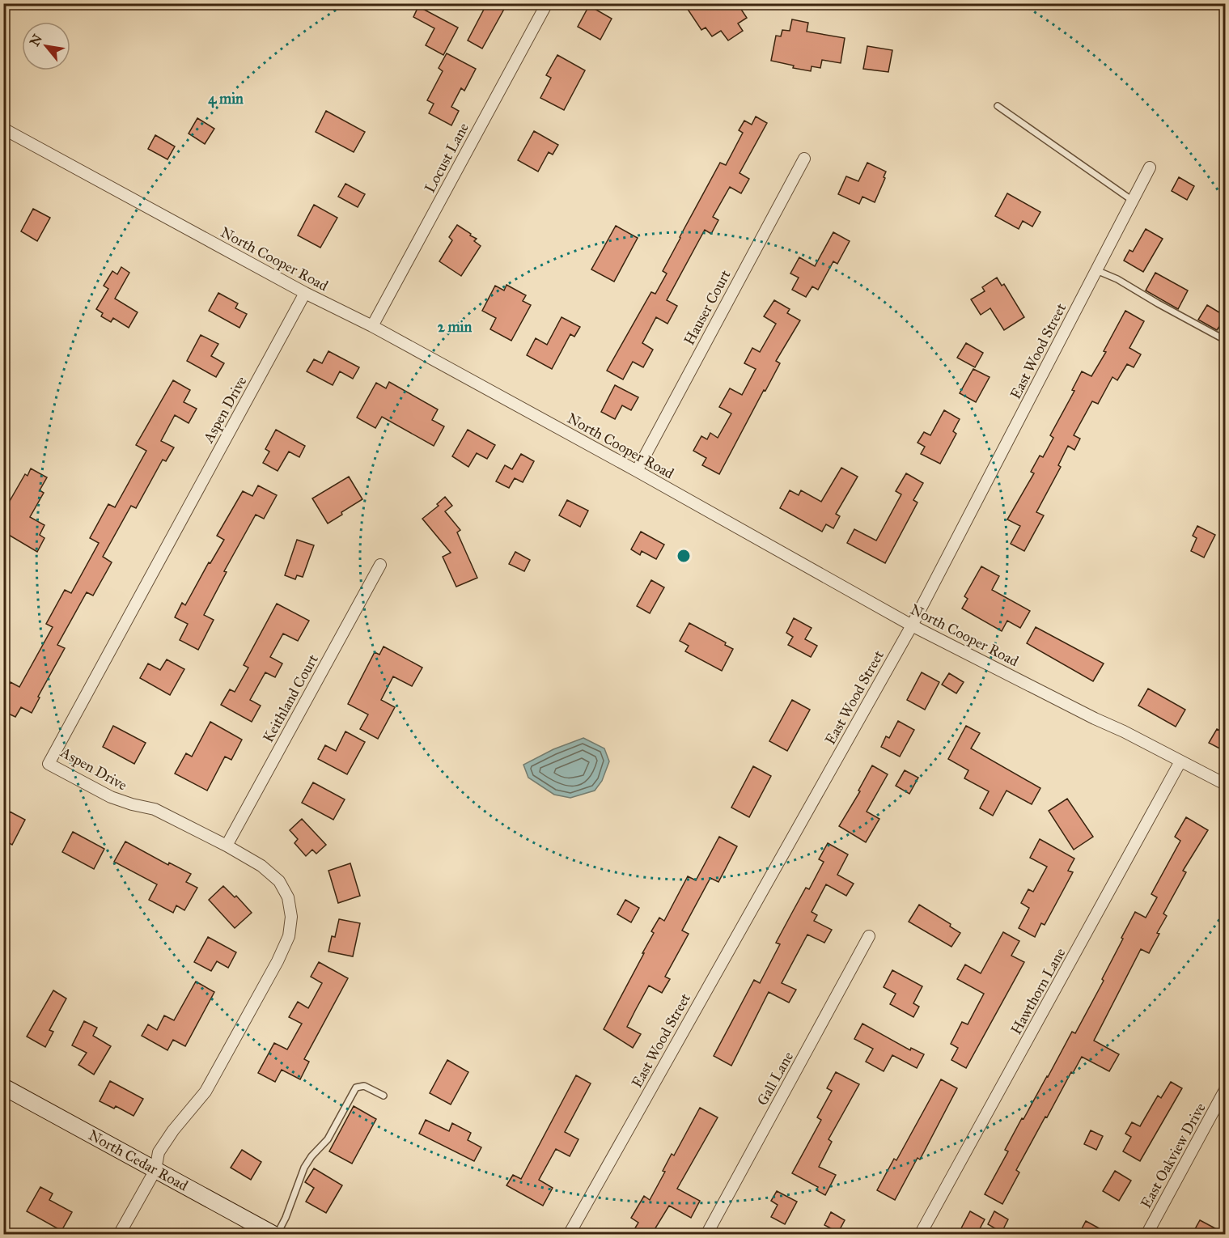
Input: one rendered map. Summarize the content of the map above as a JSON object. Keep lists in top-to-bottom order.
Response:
{
  "streets": {
    "street": [
      "Locust Lane",
      "North Cooper Road",
      "Hauser Court",
      "East Wood Street",
      "Aspen Drive",
      "Keithland Court",
      "Hawthorn Lane",
      "Gall Lane",
      "East Oakview Drive",
      "North Cedar Road"
    ]
  },
  "crossings": [
    ["Locust Lane", "North Cooper Road"],
    ["North Cooper Road", "Hauser Court"],
    ["North Cooper Road", "East Wood Street"],
    ["North Cooper Road", "Aspen Drive"],
    ["North Cooper Road", "Hawthorn Lane"],
    ["Aspen Drive", "Keithland Court"],
    ["Aspen Drive", "North Cedar Road"]
  ],
  "north": "top left",
  "rings": ["4 min", "2 min"]
}
